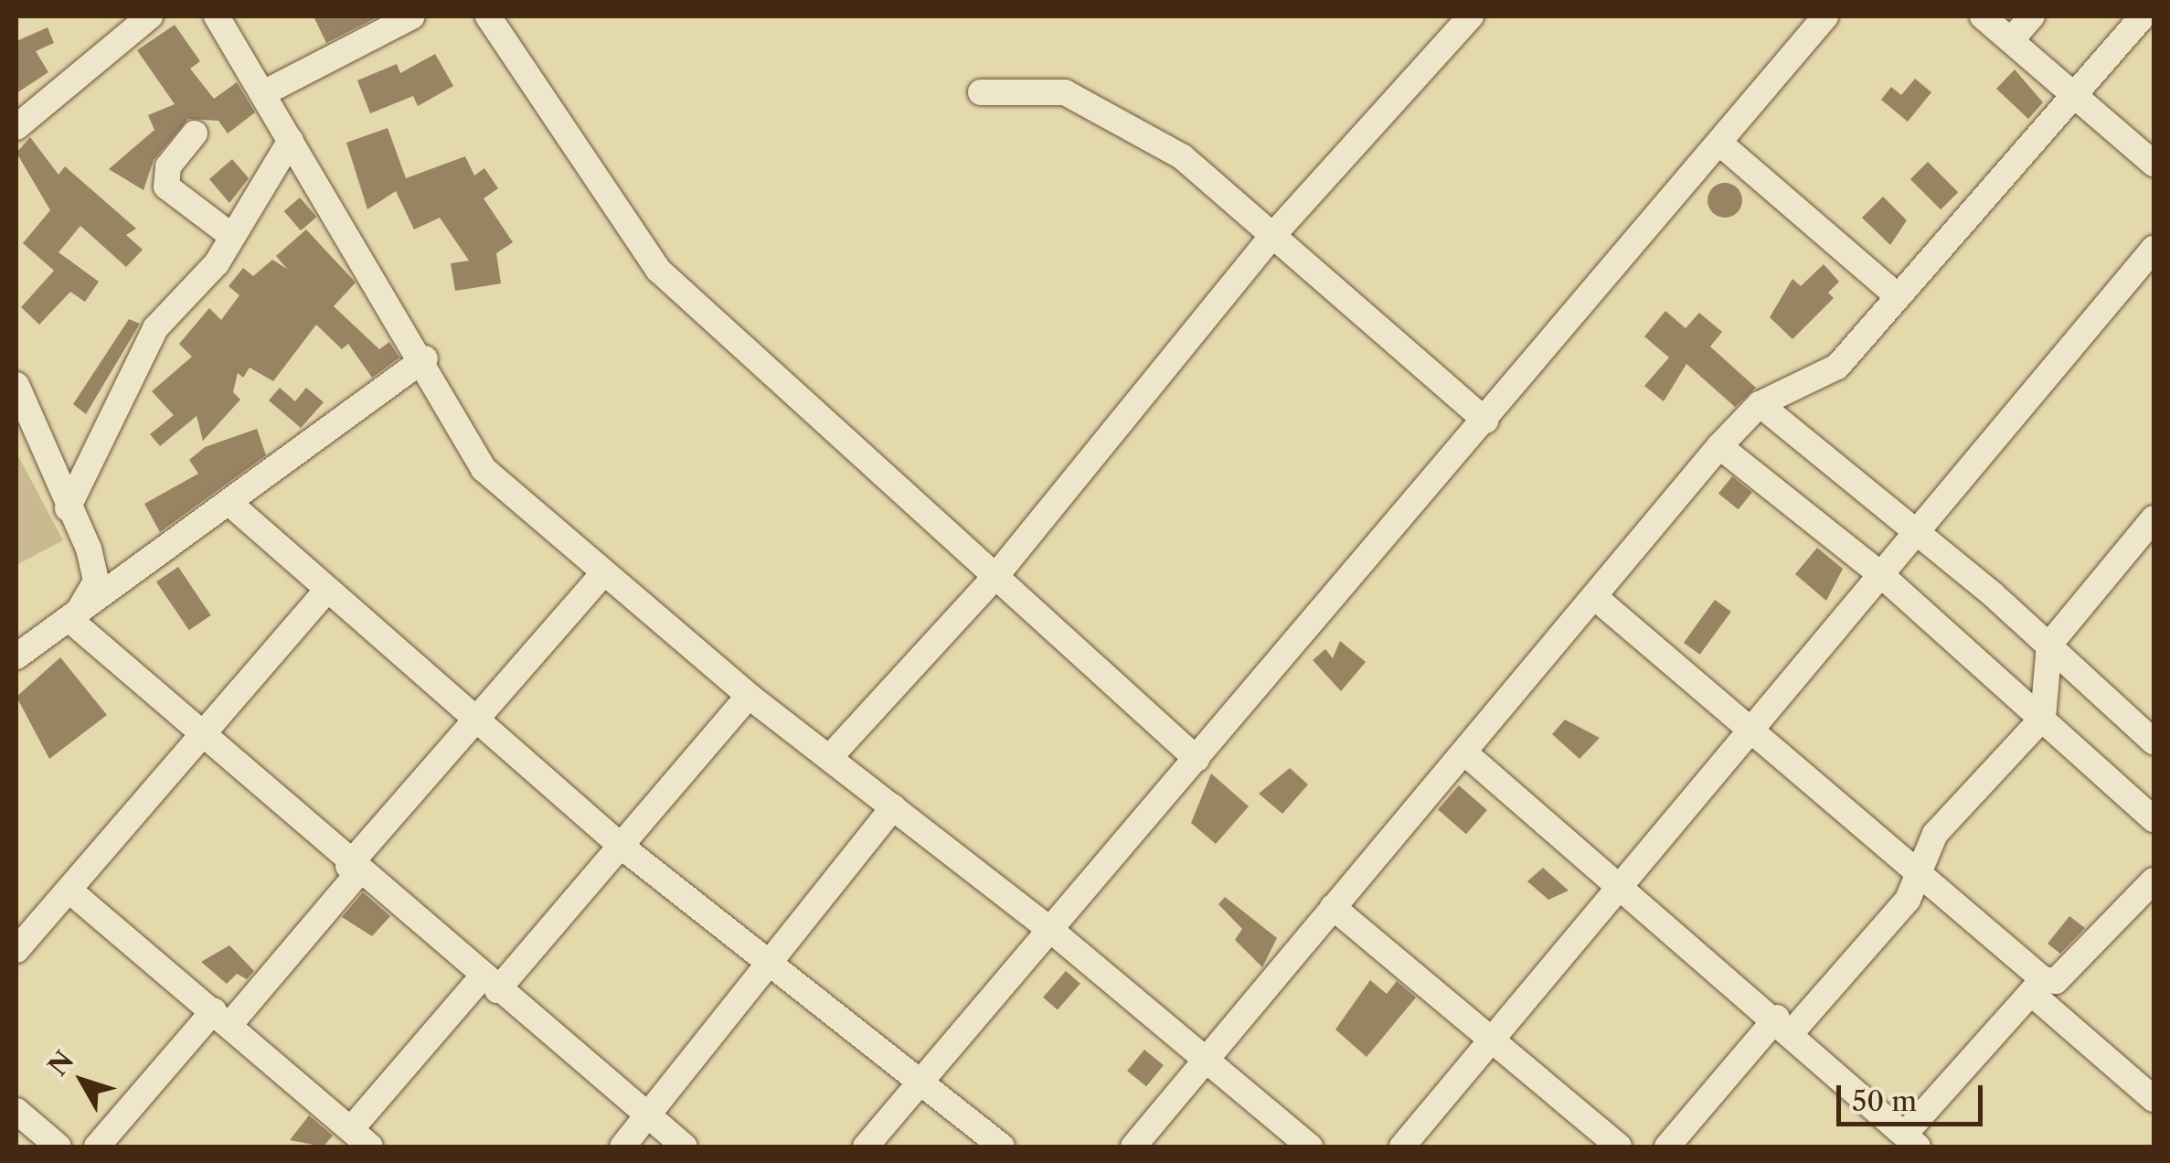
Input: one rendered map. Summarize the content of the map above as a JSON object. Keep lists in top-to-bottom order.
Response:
{
  "scale_bar": "50 m",
  "north": "top left"
}
